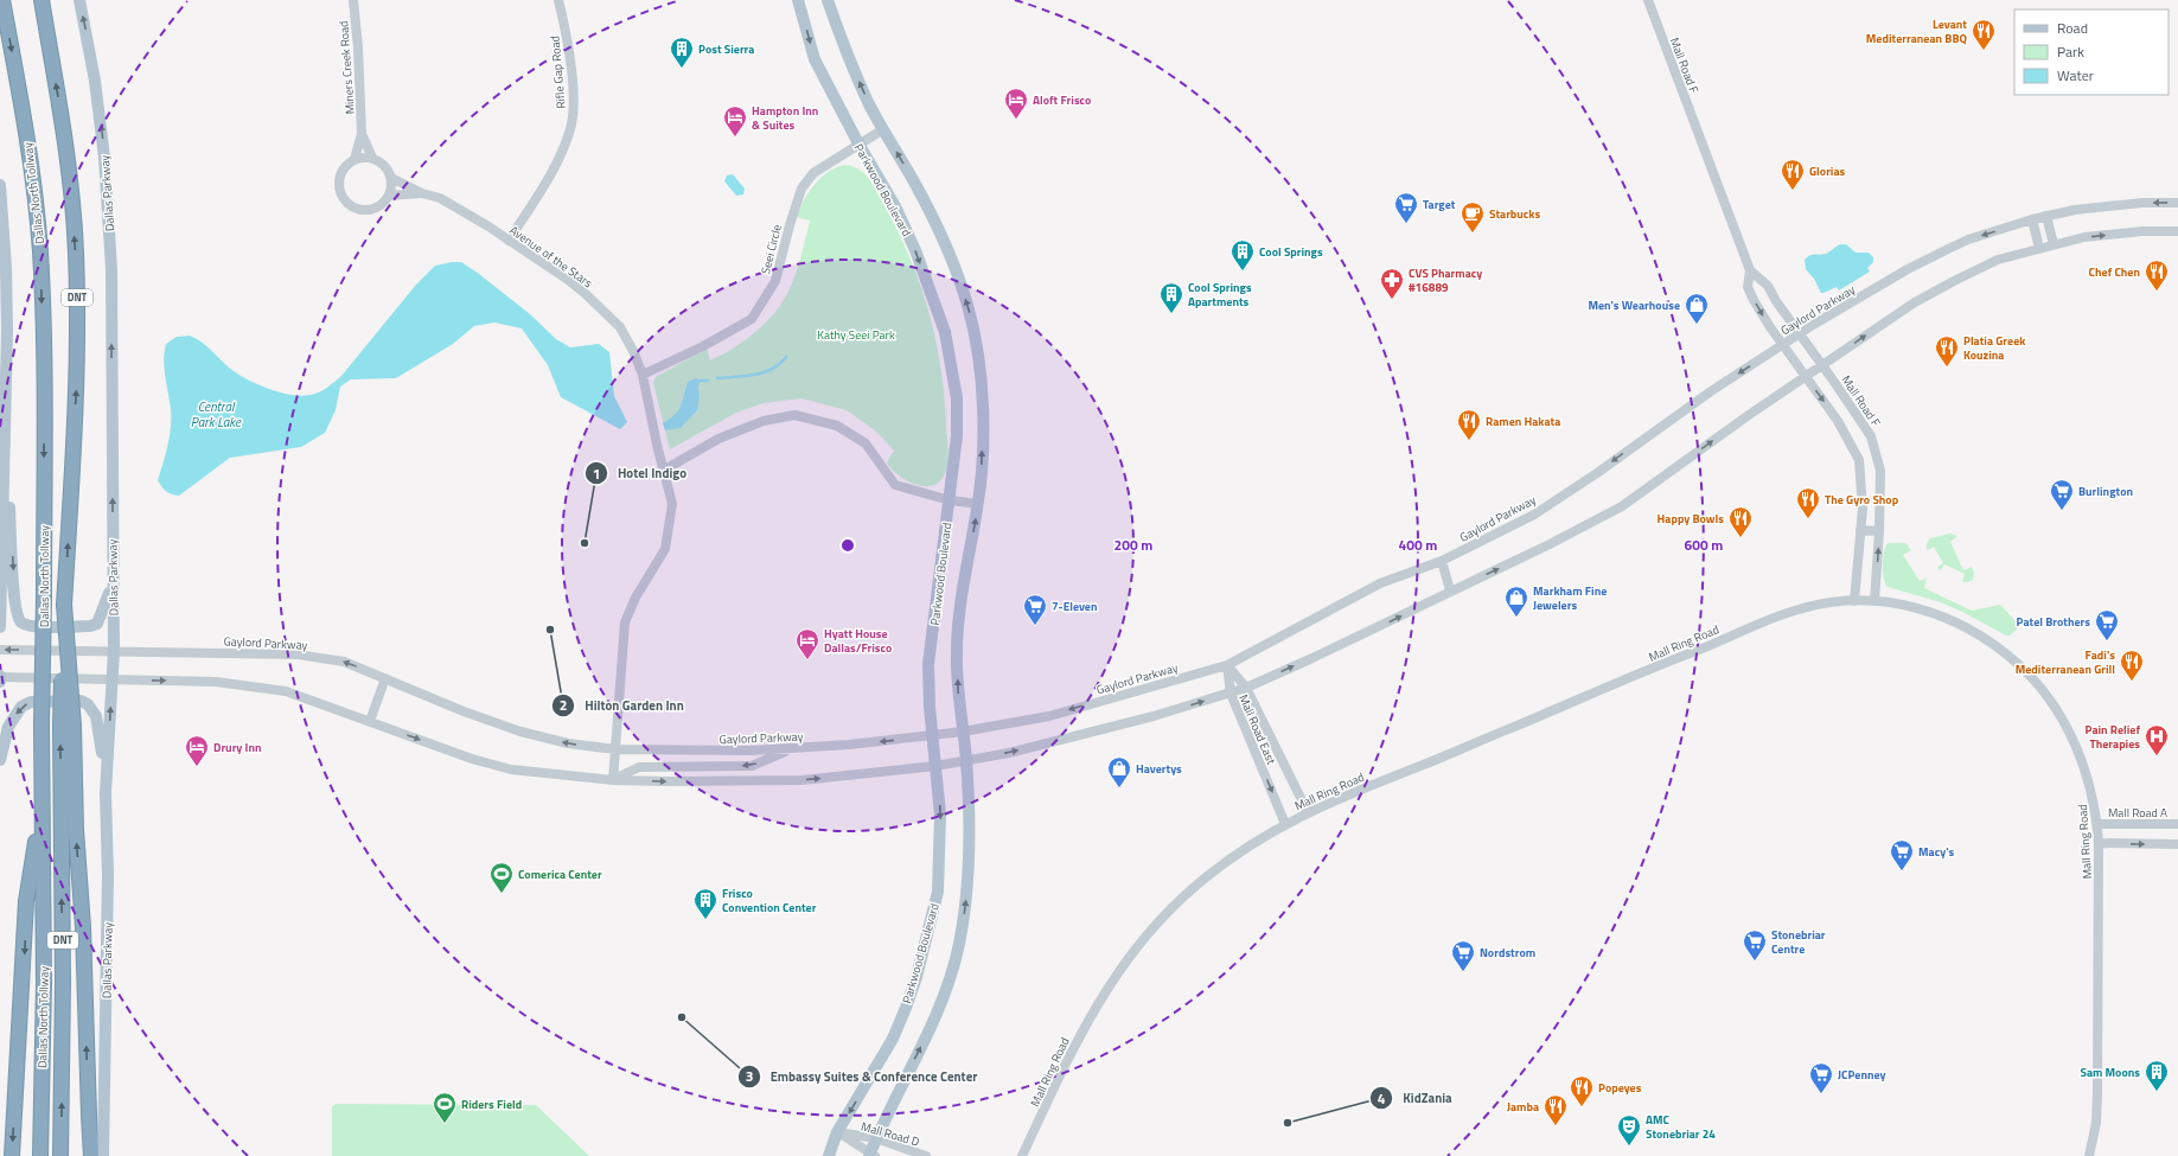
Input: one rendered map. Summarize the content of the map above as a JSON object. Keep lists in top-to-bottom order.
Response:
{
  "streets": {
    "highway": ["Dallas North Tollway", "DNT"],
    "main road": ["Parkwood Boulevard", "Dallas Parkway"],
    "street": [
      "Mall Road F",
      "Miners Creek Road",
      "Rifle Gap Road",
      "Seei Circle",
      "Avenue of the Stars",
      "Gaylord Parkway",
      "Mall Ring Road",
      "Mall Road East",
      "Mall Road A",
      "Mall Road D"
    ]
  },
  "crossings": [
    ["Mall Road F", "Gaylord Parkway"],
    ["Mall Road F", "Mall Ring Road"],
    ["Miners Creek Road", "Avenue of the Stars"],
    ["Rifle Gap Road", "Avenue of the Stars"],
    ["Parkwood Boulevard", "Seei Circle"],
    ["Parkwood Boulevard", "Gaylord Parkway"],
    ["Parkwood Boulevard", "Mall Road D"],
    ["Dallas Parkway", "Gaylord Parkway"],
    ["Seei Circle", "Avenue of the Stars"],
    ["Avenue of the Stars", "Gaylord Parkway"],
    ["Gaylord Parkway", "Mall Road East"],
    ["Mall Ring Road", "Mall Road East"],
    ["Mall Ring Road", "Mall Road A"]
  ],
  "one_way": ["Dallas Parkway"],
  "water": ["Central Park Lake"],
  "parks": ["Kathy Seei Park"],
  "places": {
    "restaurant": [
      "Levant Mediterranean BBQ",
      "Glorias",
      "Chef Chen",
      "Platia Greek Kouzina",
      "Ramen Hakata",
      "The Gyro Shop",
      "Happy Bowls",
      "Fadi's Mediterranean Grill",
      "Popeyes",
      "Jamba"
    ],
    "building": [
      "Post Sierra",
      "Cool Springs",
      "Cool Springs Apartments",
      "Frisco Convention Center",
      "Sam Moons"
    ],
    "hotel": [
      "Aloft Frisco",
      "Hampton Inn & Suites",
      "Hyatt House Dallas/Frisco",
      "Drury Inn"
    ],
    "supermarket": [
      "Target",
      "Burlington",
      "7-Eleven",
      "Patel Brothers",
      "Macy's",
      "Stonebriar Centre",
      "Nordstrom",
      "JCPenney"
    ],
    "cafe": ["Starbucks"],
    "pharmacy": ["CVS Pharmacy #16889"],
    "shop": ["Men's Wearhouse", "Markham Fine Jewelers", "Havertys"],
    "other": [
      "Hotel Indigo",
      "Hilton Garden Inn",
      "Embassy Suites & Conference Center",
      "KidZania"
    ],
    "hospital": ["Pain Relief Therapies"],
    "sports": ["Comerica Center", "Riders Field"],
    "theatre": ["AMC Stonebriar 24"]
  },
  "legend": ["Road", "Park", "Water"],
  "rings": ["200 m", "400 m", "600 m"]
}
